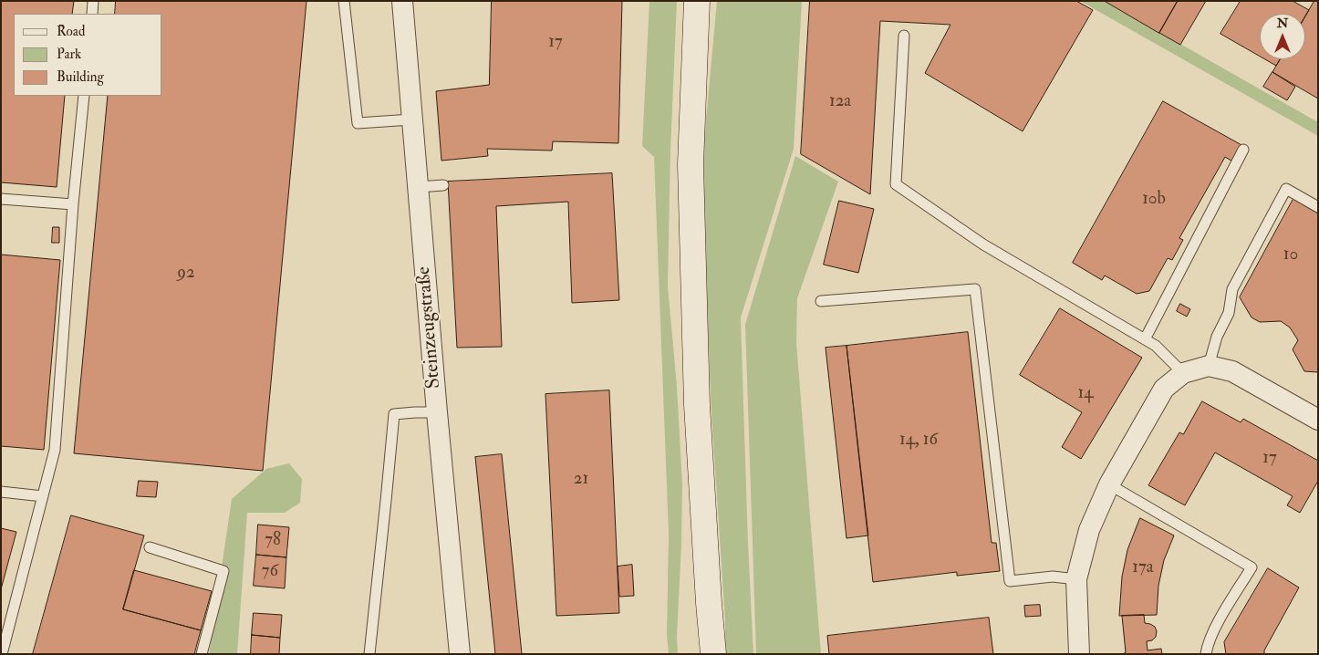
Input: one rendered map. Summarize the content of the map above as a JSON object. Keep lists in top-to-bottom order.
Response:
{
  "streets": {
    "street": ["Steinzeugstraße"]
  },
  "house_numbers": [
    "17",
    "12a",
    "10b",
    "10",
    "92",
    "14",
    "14, 16",
    "17",
    "21",
    "78",
    "17a",
    "76"
  ],
  "legend": ["Road", "Park", "Building"],
  "north": "top"
}
